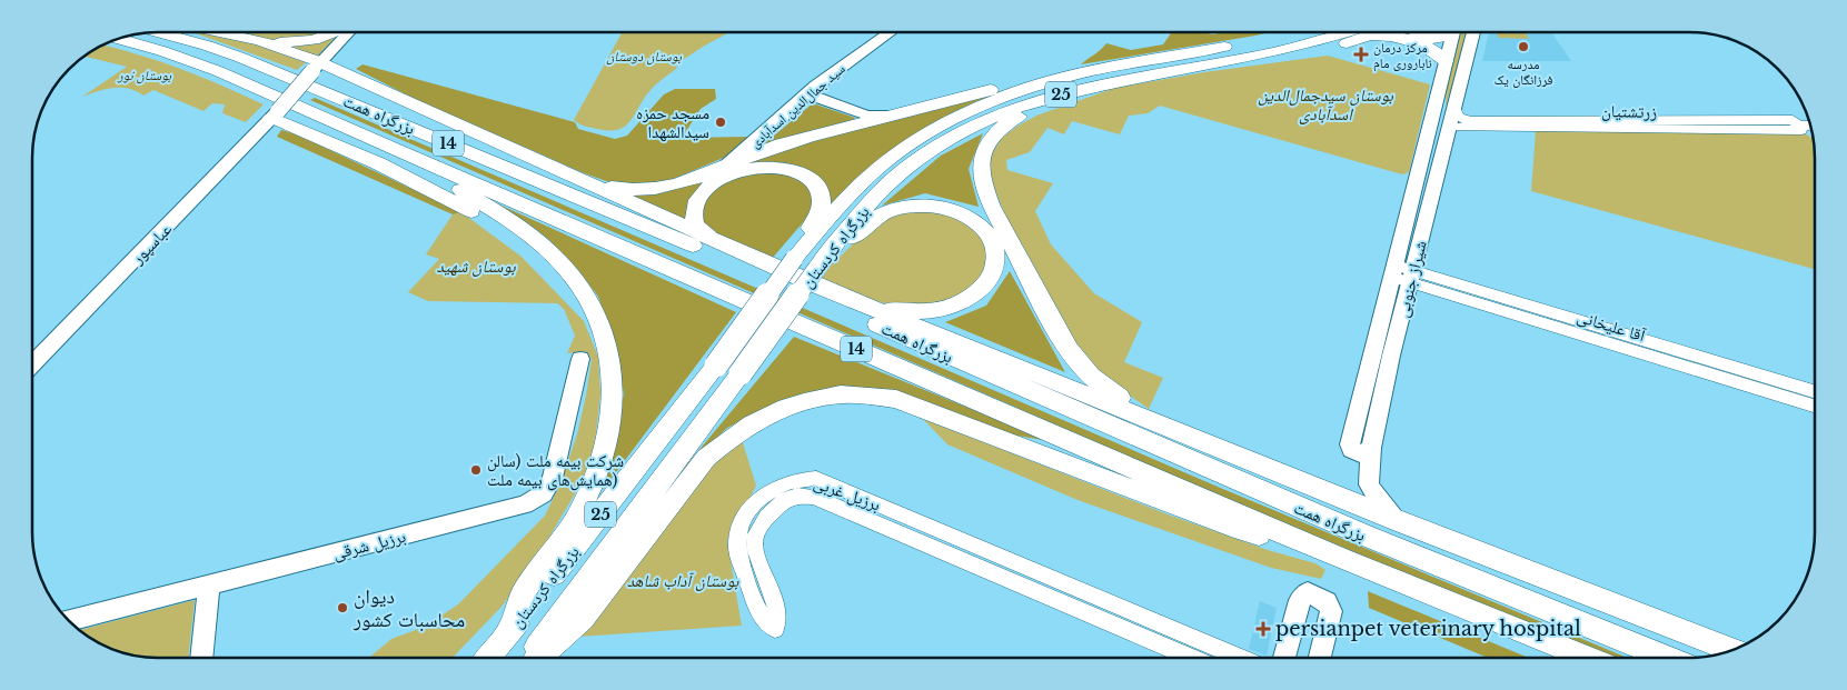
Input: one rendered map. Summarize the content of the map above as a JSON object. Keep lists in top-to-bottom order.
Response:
{
  "streets": {
    "highway": [
      "25",
      "بزرگراه همت",
      "14",
      "بزرگراه کردستان"
    ],
    "main road": [
      "سید جمال‌الدین اسدآبادی",
      "عباسپور",
      "شیراز جنوبی",
      "برزیل شرقی"
    ],
    "street": ["زرتشتیان", "آقا علیخانی", "برزیل غربی"]
  },
  "crossings": [
    ["زرتشتیان", "شیراز جنوبی"],
    ["شیراز جنوبی", "آقا علیخانی"]
  ],
  "parks": [
    "بوستان دوستان",
    "بوستان نور",
    "بوستان سیدجمال‌الدین اسدآبادی",
    "بوستان شهید",
    "بوستان آداب شاهد"
  ],
  "places": {
    "other": [
      "مدرسه فرزانگان یک",
      "مسجد حمزه سیدالشهدا",
      "شرکت بیمه ملت (سالن همایش‌های بیمه ملت)",
      "دیوان محاسبات کشور"
    ],
    "health": ["مرکز درمان ناباروری مام", "persianpet veterinary hospital"]
  }
}
